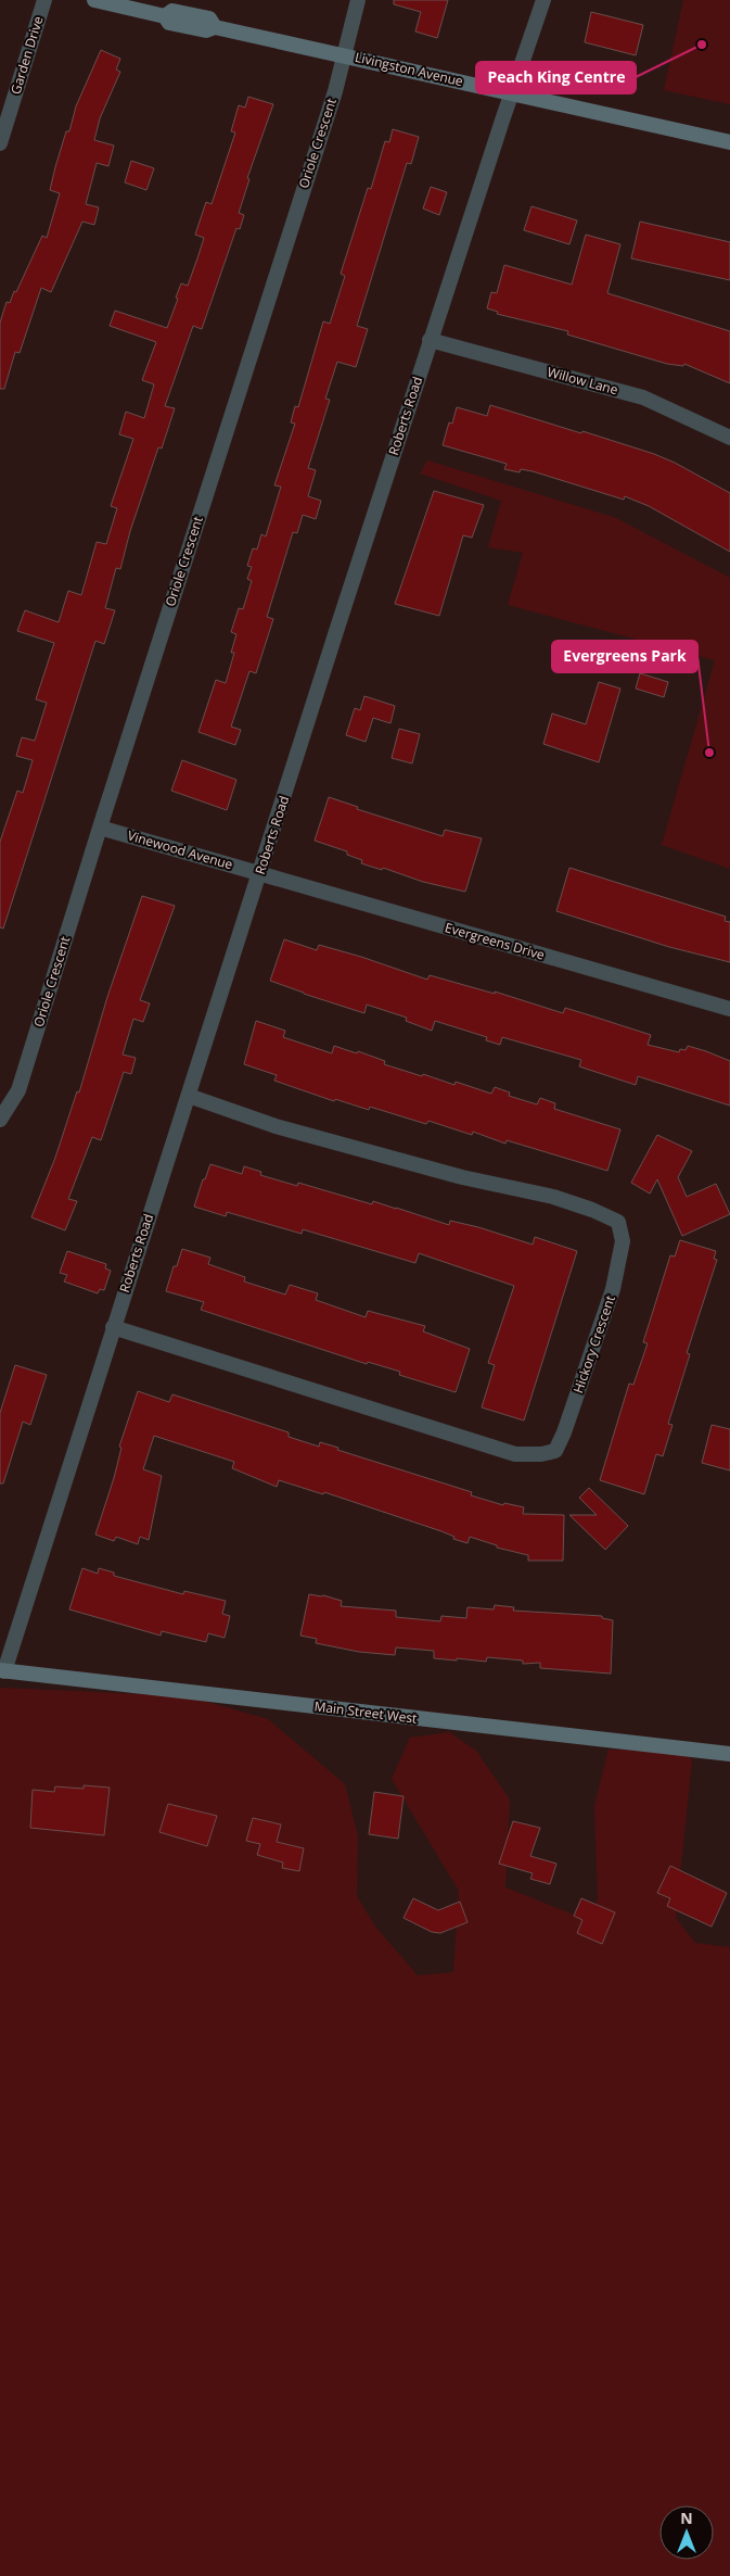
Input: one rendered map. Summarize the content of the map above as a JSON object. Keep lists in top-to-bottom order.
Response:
{
  "streets": {
    "main road": ["Livingston Avenue", "Main Street West"],
    "street": [
      "Garden Drive",
      "Oriole Crescent",
      "Willow Lane",
      "Roberts Road",
      "Vinewood Avenue",
      "Evergreens Drive",
      "Hickory Crescent"
    ]
  },
  "crossings": [
    ["Livingston Avenue", "Oriole Crescent"],
    ["Livingston Avenue", "Roberts Road"],
    ["Oriole Crescent", "Vinewood Avenue"],
    ["Willow Lane", "Roberts Road"],
    ["Roberts Road", "Vinewood Avenue"],
    ["Roberts Road", "Evergreens Drive"],
    ["Roberts Road", "Hickory Crescent"],
    ["Roberts Road", "Main Street West"],
    ["Vinewood Avenue", "Evergreens Drive"]
  ],
  "places": ["Peach King Centre", "Evergreens Park"],
  "north": "top"
}
